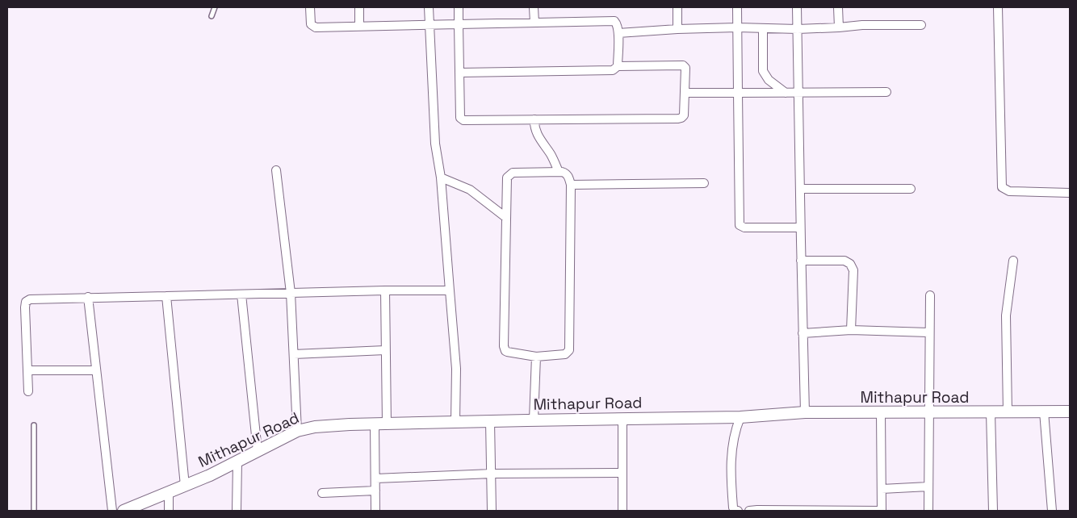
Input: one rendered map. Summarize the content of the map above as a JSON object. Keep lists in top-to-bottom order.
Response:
{
  "streets": {
    "street": ["Mithapur Road"]
  }
}
